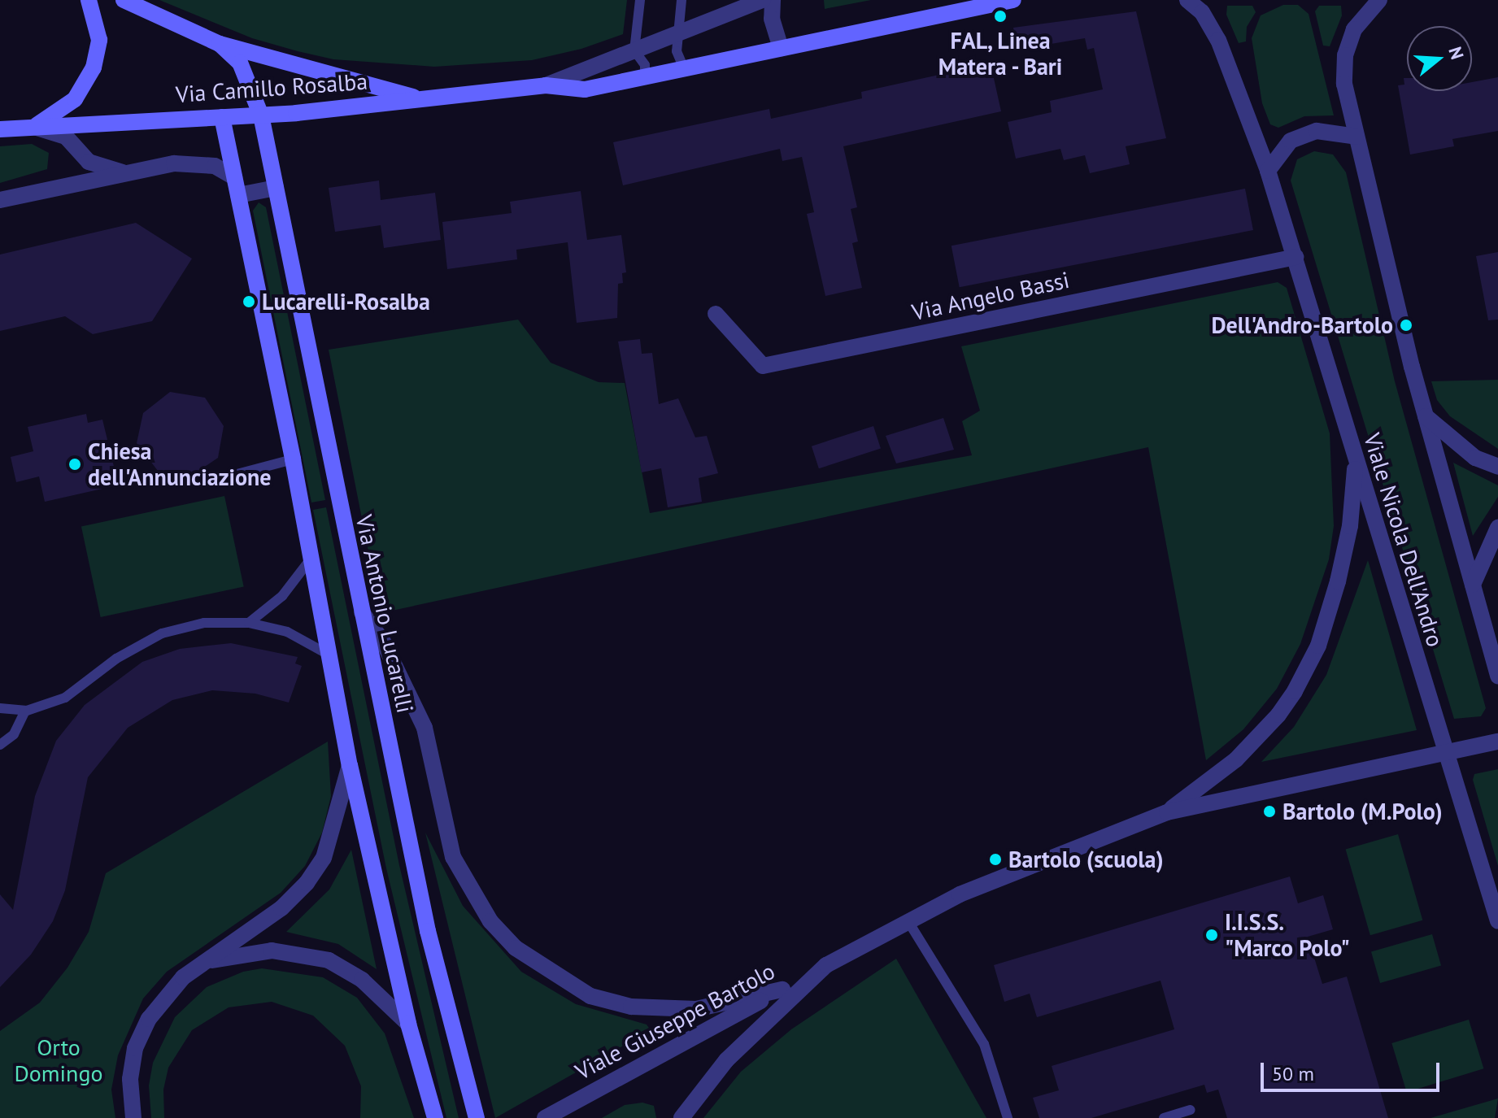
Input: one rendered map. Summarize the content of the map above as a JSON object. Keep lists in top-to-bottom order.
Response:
{
  "streets": {
    "street": [
      "Via Camillo Rosalba",
      "Via Angelo Bassi",
      "Viale Nicola Dell'Andro",
      "Via Antonio Lucarelli",
      "Viale Giuseppe Bartolo"
    ]
  },
  "crossings": [
    ["Via Camillo Rosalba", "Via Antonio Lucarelli"],
    ["Via Angelo Bassi", "Viale Nicola Dell'Andro"]
  ],
  "parks": ["Orto Domingo"],
  "places": [
    "FAL, Linea Matera - Bari",
    "Lucarelli-Rosalba",
    "Dell'Andro-Bartolo",
    "Chiesa dell'Annunciazione",
    "Bartolo (M.Polo)",
    "Bartolo (scuola)",
    "I.I.S.S. \"Marco Polo\""
  ],
  "scale_bar": "50 m",
  "north": "right"
}
